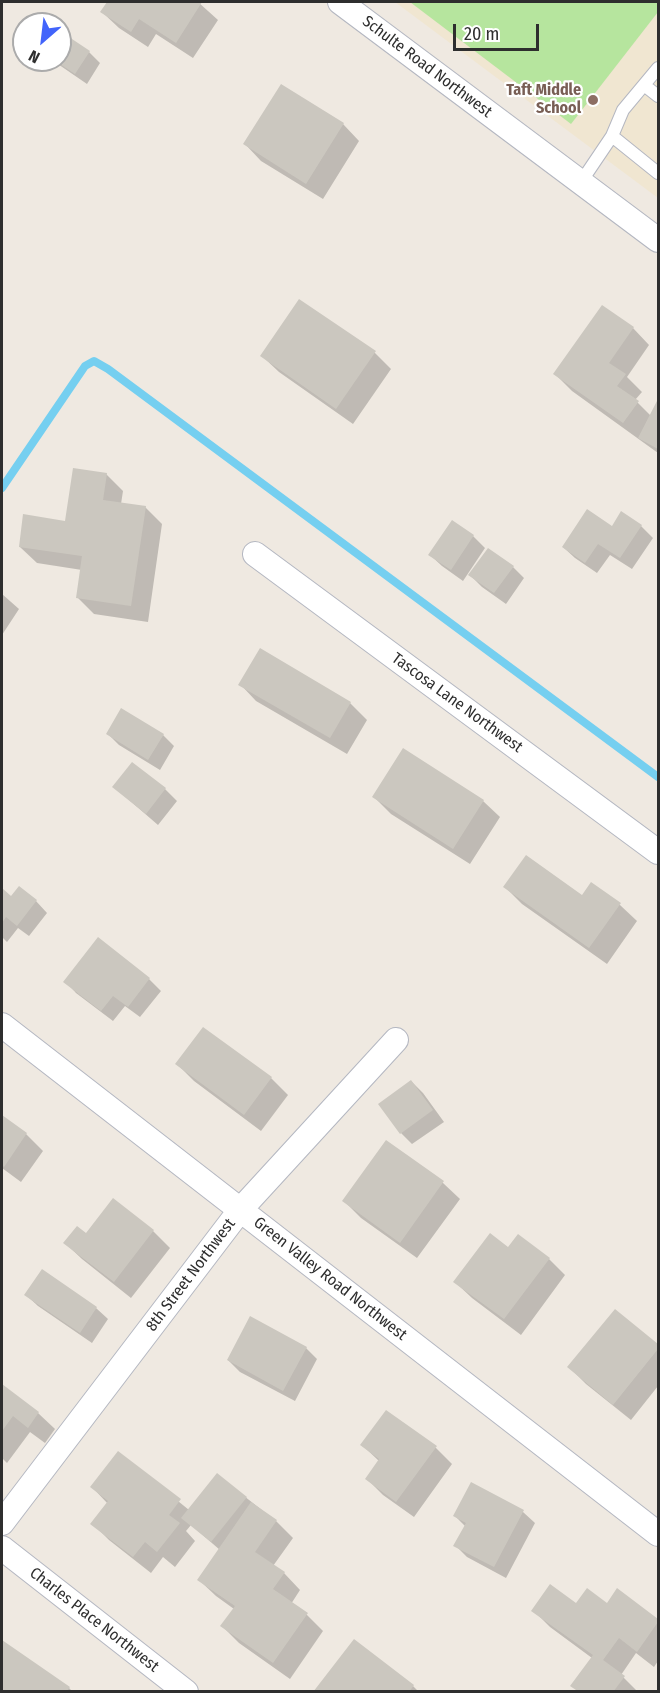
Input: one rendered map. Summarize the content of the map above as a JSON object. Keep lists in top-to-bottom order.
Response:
{
  "streets": {
    "street": [
      "Schulte Road Northwest",
      "Tascosa Lane Northwest",
      "8th Street Northwest",
      "Green Valley Road Northwest",
      "Charles Place Northwest"
    ]
  },
  "crossings": [
    ["8th Street Northwest", "Green Valley Road Northwest"]
  ],
  "places": ["Taft Middle School"],
  "scale_bar": "20 m",
  "north": "bottom left"
}
